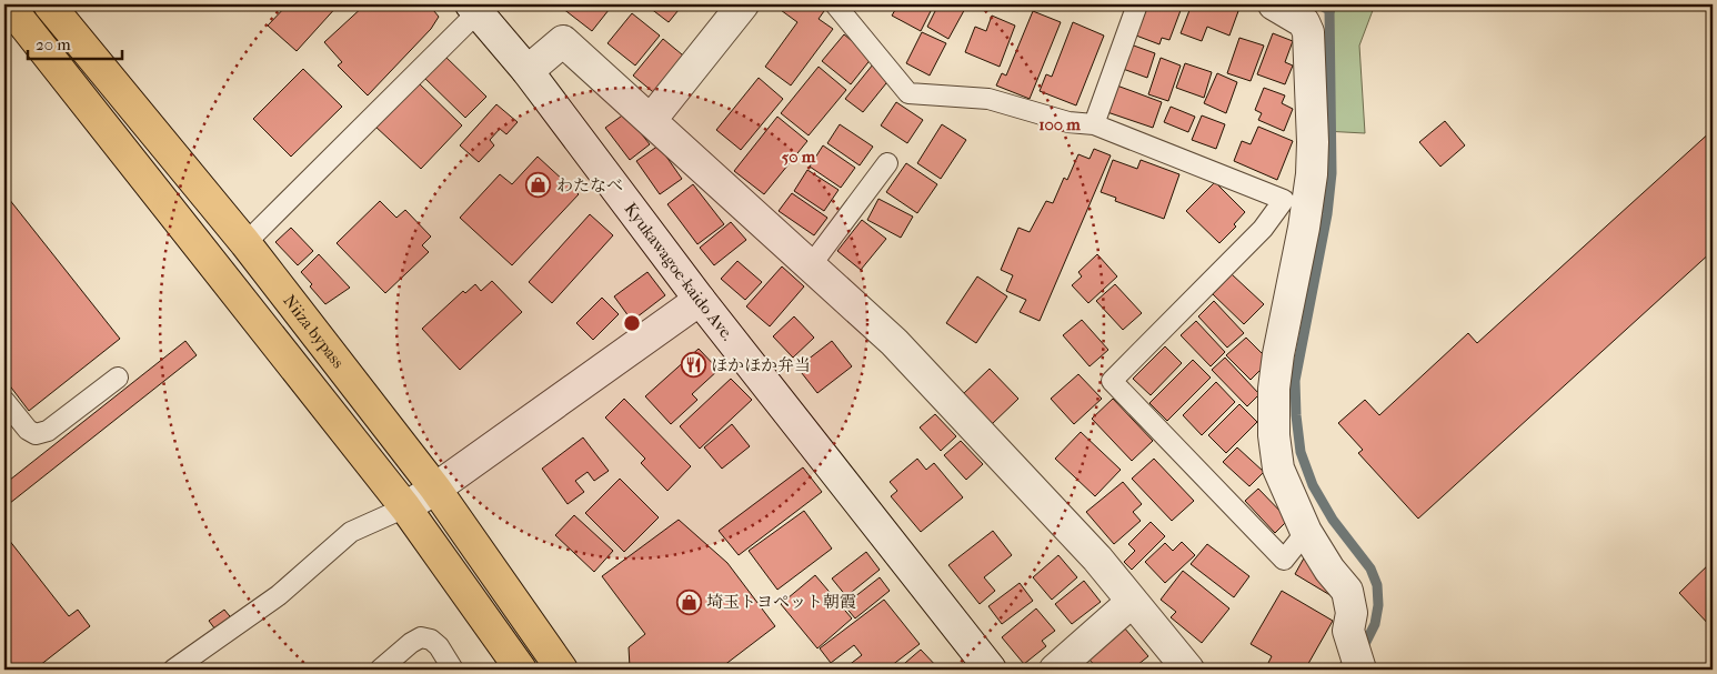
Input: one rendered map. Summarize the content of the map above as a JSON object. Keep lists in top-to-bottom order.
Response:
{
  "streets": {
    "highway": ["Niiza bypass"],
    "street": ["Kyukawagoe-kaido Ave."]
  },
  "places": {
    "shop": ["わたなべ", "埼玉トヨペット朝霞"],
    "restaurant": ["ほかほか弁当"]
  },
  "scale_bar": "20 m",
  "rings": ["100 m", "50 m"]
}
